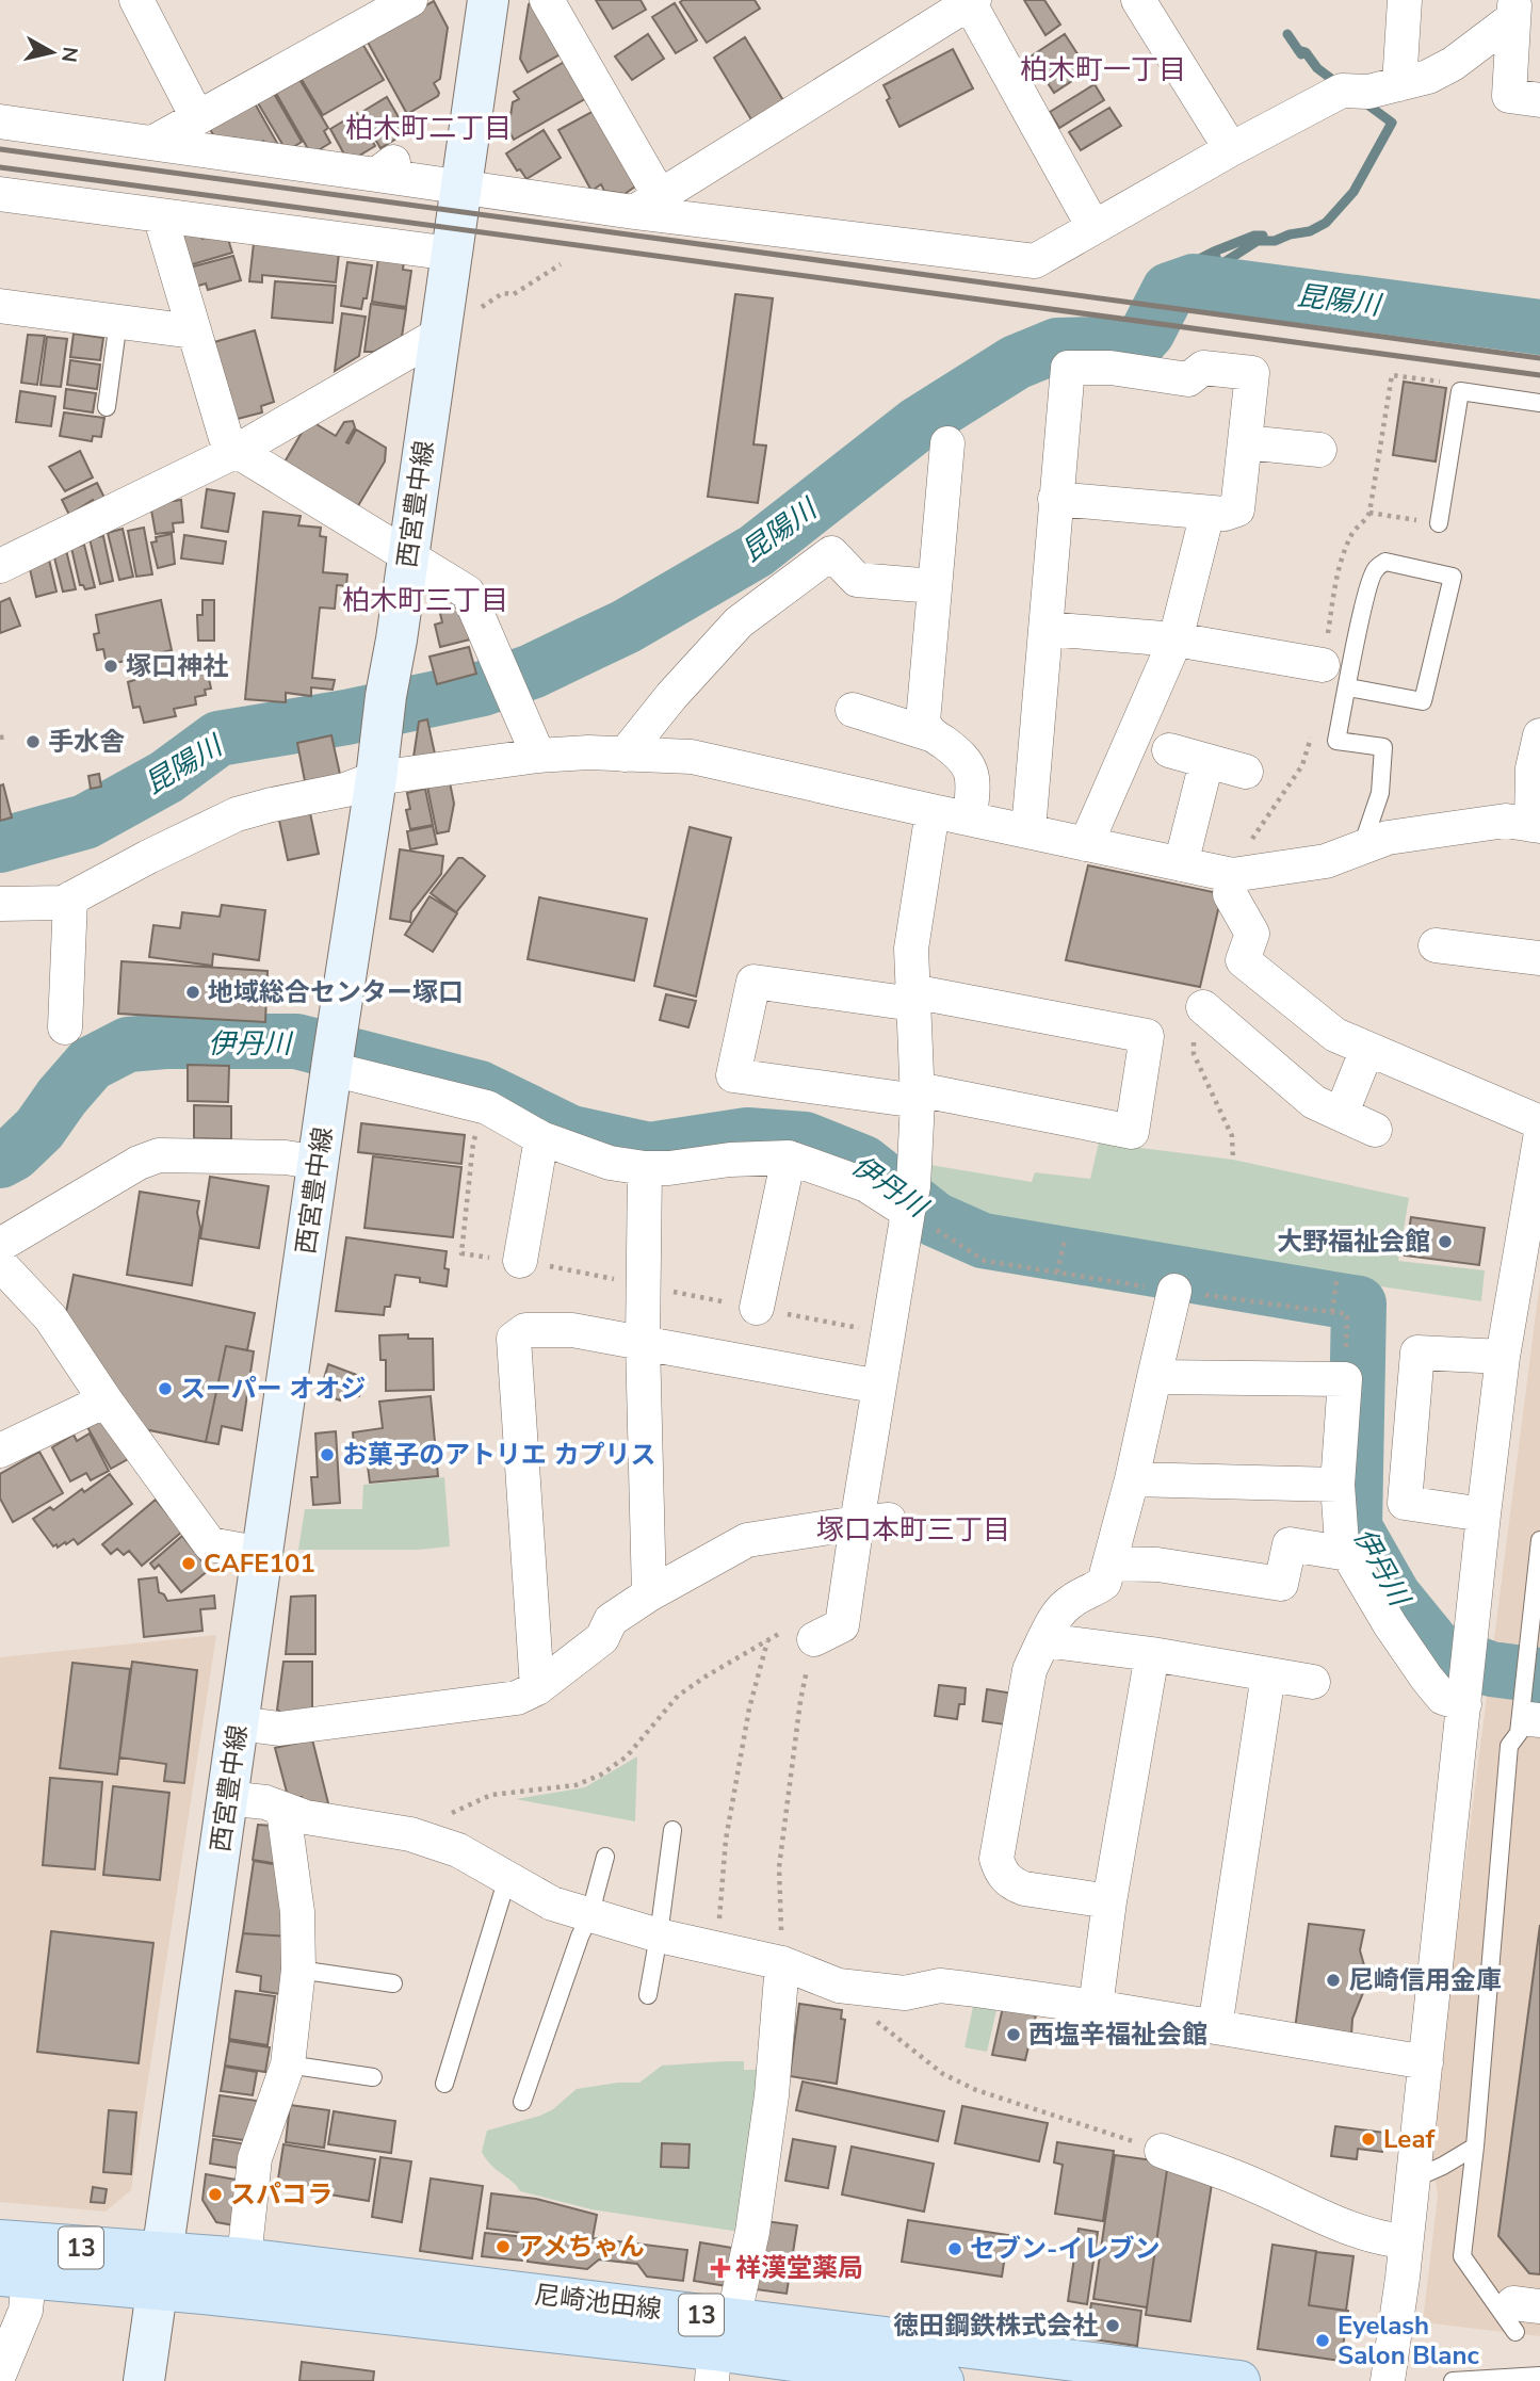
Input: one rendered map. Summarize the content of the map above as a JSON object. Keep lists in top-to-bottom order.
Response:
{
  "streets": {
    "main road": ["西宮豊中線", "13", "尼崎池田線"]
  },
  "crossings": [
    ["西宮豊中線", "尼崎池田線"]
  ],
  "districts": [
    "柏木町一丁目",
    "柏木町二丁目",
    "柏木町三丁目",
    "塚口本町三丁目"
  ],
  "water": ["昆陽川", "伊丹川"],
  "places": {
    "other": [
      "塚口神社",
      "手水舎",
      "地域総合センター塚口",
      "大野福祉会館",
      "スーパー オオジ",
      "お菓子のアトリエ カプリス",
      "CAFE101",
      "尼崎信用金庫",
      "西塩辛福祉会館",
      "Leaf",
      "スパコラ",
      "アメちゃん",
      "セブン-イレブン",
      "徳田鋼鉄株式会社",
      "Eyelash Salon Blanc"
    ],
    "health": ["祥漢堂薬局"]
  },
  "north": "right"
}
